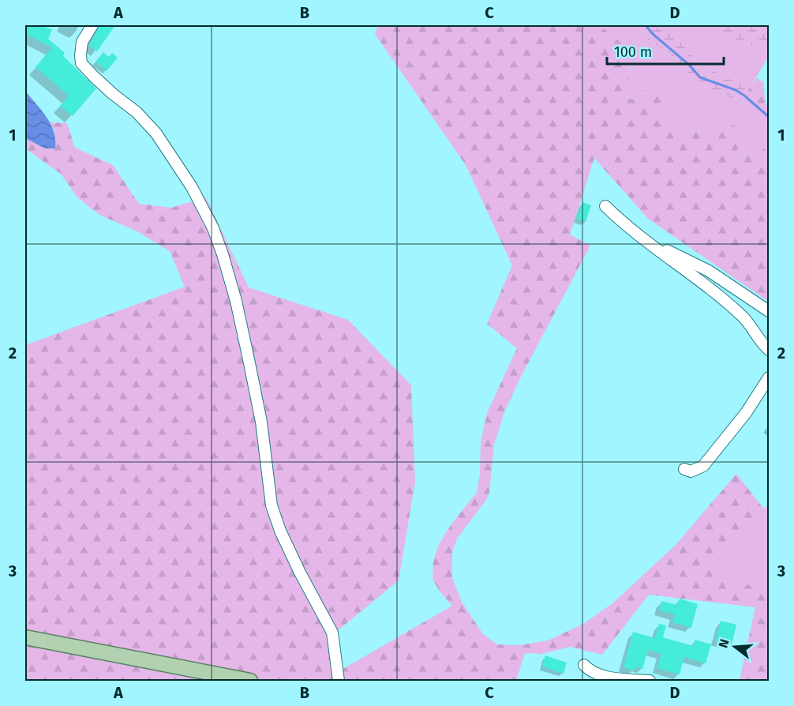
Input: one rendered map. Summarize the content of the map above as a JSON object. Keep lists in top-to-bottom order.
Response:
{
  "scale_bar": "100 m",
  "north": "left",
  "grid": {
    "columns": [
      "A",
      "B",
      "C",
      "D"
    ],
    "rows": ["1", "2", "3"]
  }
}
